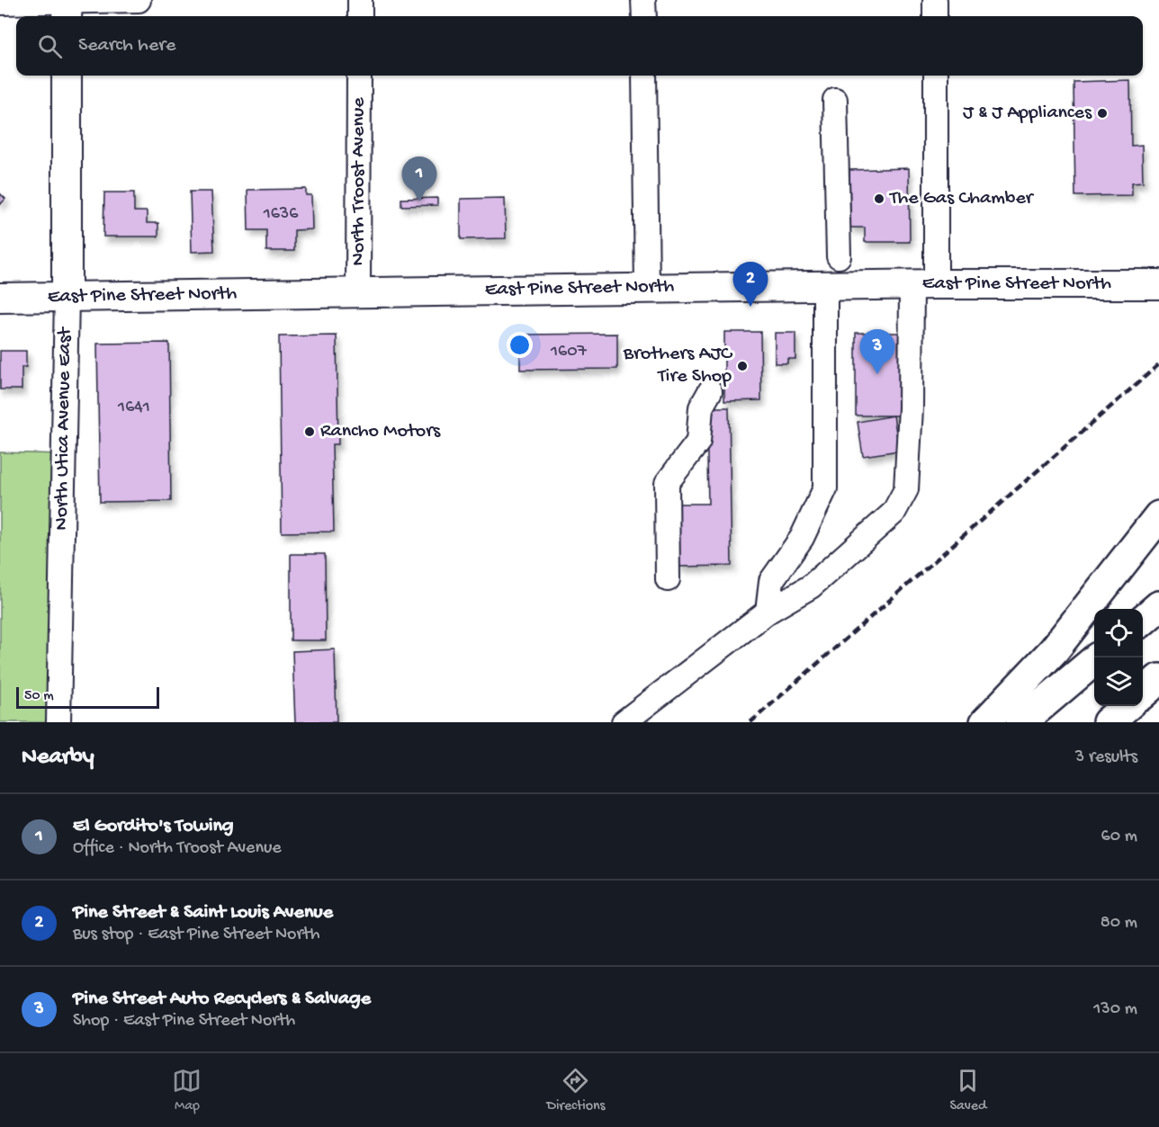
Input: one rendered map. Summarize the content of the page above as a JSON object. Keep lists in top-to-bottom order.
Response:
{
  "streets": {
    "main road": ["East Pine Street North", "North Utica Avenue East"],
    "street": ["North Troost Avenue"]
  },
  "crossings": [
    ["North Troost Avenue", "East Pine Street North"],
    ["East Pine Street North", "North Utica Avenue East"]
  ],
  "places": [
    "J & J Appliances",
    "The Gas Chamber",
    "Brothers AJC Tire Shop",
    "Rancho Motors"
  ],
  "house_numbers": ["1636", "1607", "1641"],
  "scale_bar": "50 m",
  "page": {
    "search": "Search here",
    "pins": ["1", "2", "3"],
    "scale": "50 m",
    "heading": ["Nearby", "3 results"],
    "list": [
      {
        "mark": "1",
        "name": "El Gordito's Towing",
        "note": "Office · North Troost Avenue",
        "value": "60 m"
      },
      {
        "mark": "2",
        "name": "Pine Street & Saint Louis Avenue",
        "note": "Bus stop · East Pine Street North",
        "value": "80 m"
      },
      {
        "mark": "3",
        "name": "Pine Street Auto Recyclers & Salvage",
        "note": "Shop · East Pine Street North",
        "value": "130 m"
      }
    ],
    "nav": ["Map", "Directions", "Saved"]
  }
}
